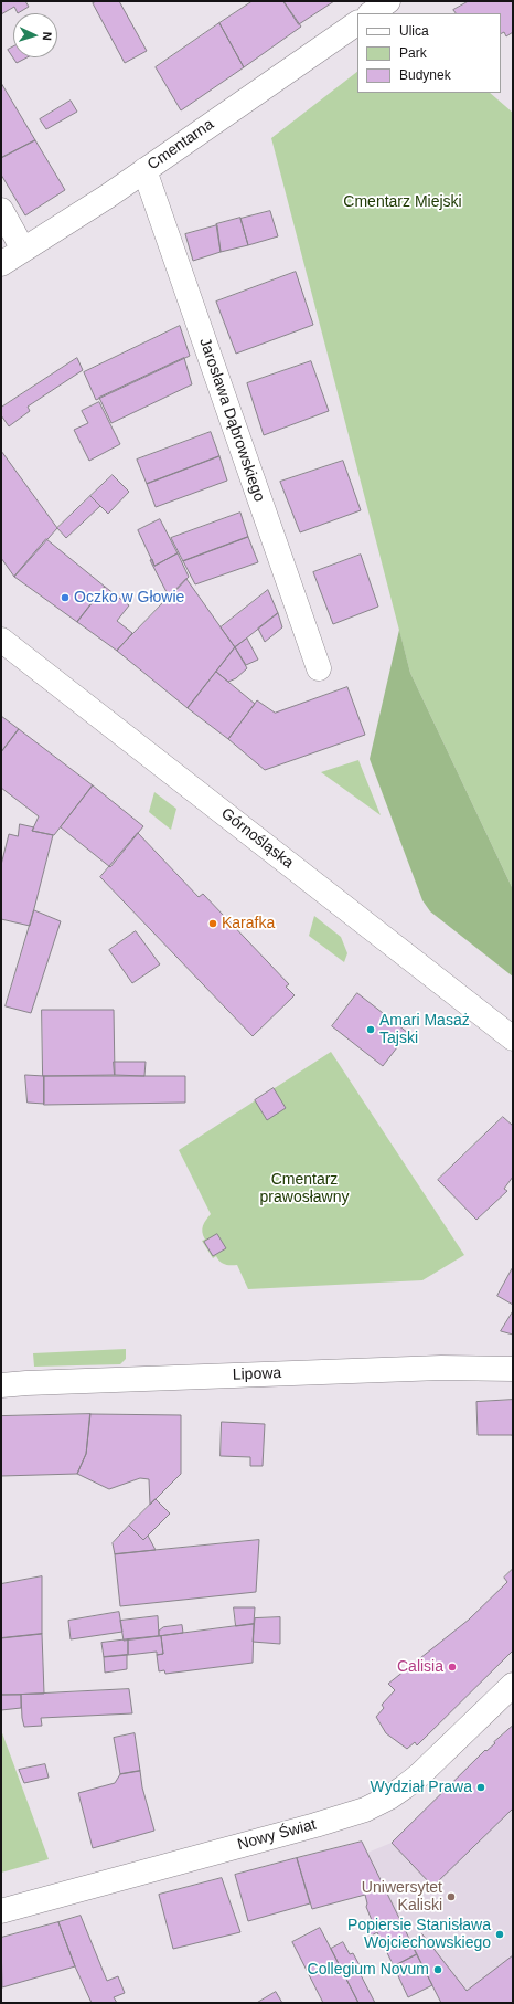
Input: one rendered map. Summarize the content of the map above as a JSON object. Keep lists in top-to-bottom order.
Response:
{
  "streets": {
    "street": [
      "Cmentarna",
      "Jarosława Dąbrowskiego",
      "Górnośląska",
      "Lipowa",
      "Nowy Świat"
    ]
  },
  "crossings": [
    ["Cmentarna", "Jarosława Dąbrowskiego"]
  ],
  "parks": ["Cmentarz Miejski", "Cmentarz prawosławny"],
  "places": [
    "Oczko w Głowie",
    "Karafka",
    "Amari Masaż Tajski",
    "Calisia",
    "Wydział Prawa",
    "Uniwersytet Kaliski",
    "Popiersie Stanisława Wojciechowskiego",
    "Collegium Novum"
  ],
  "legend": ["Ulica", "Park", "Budynek"],
  "north": "right"
}
